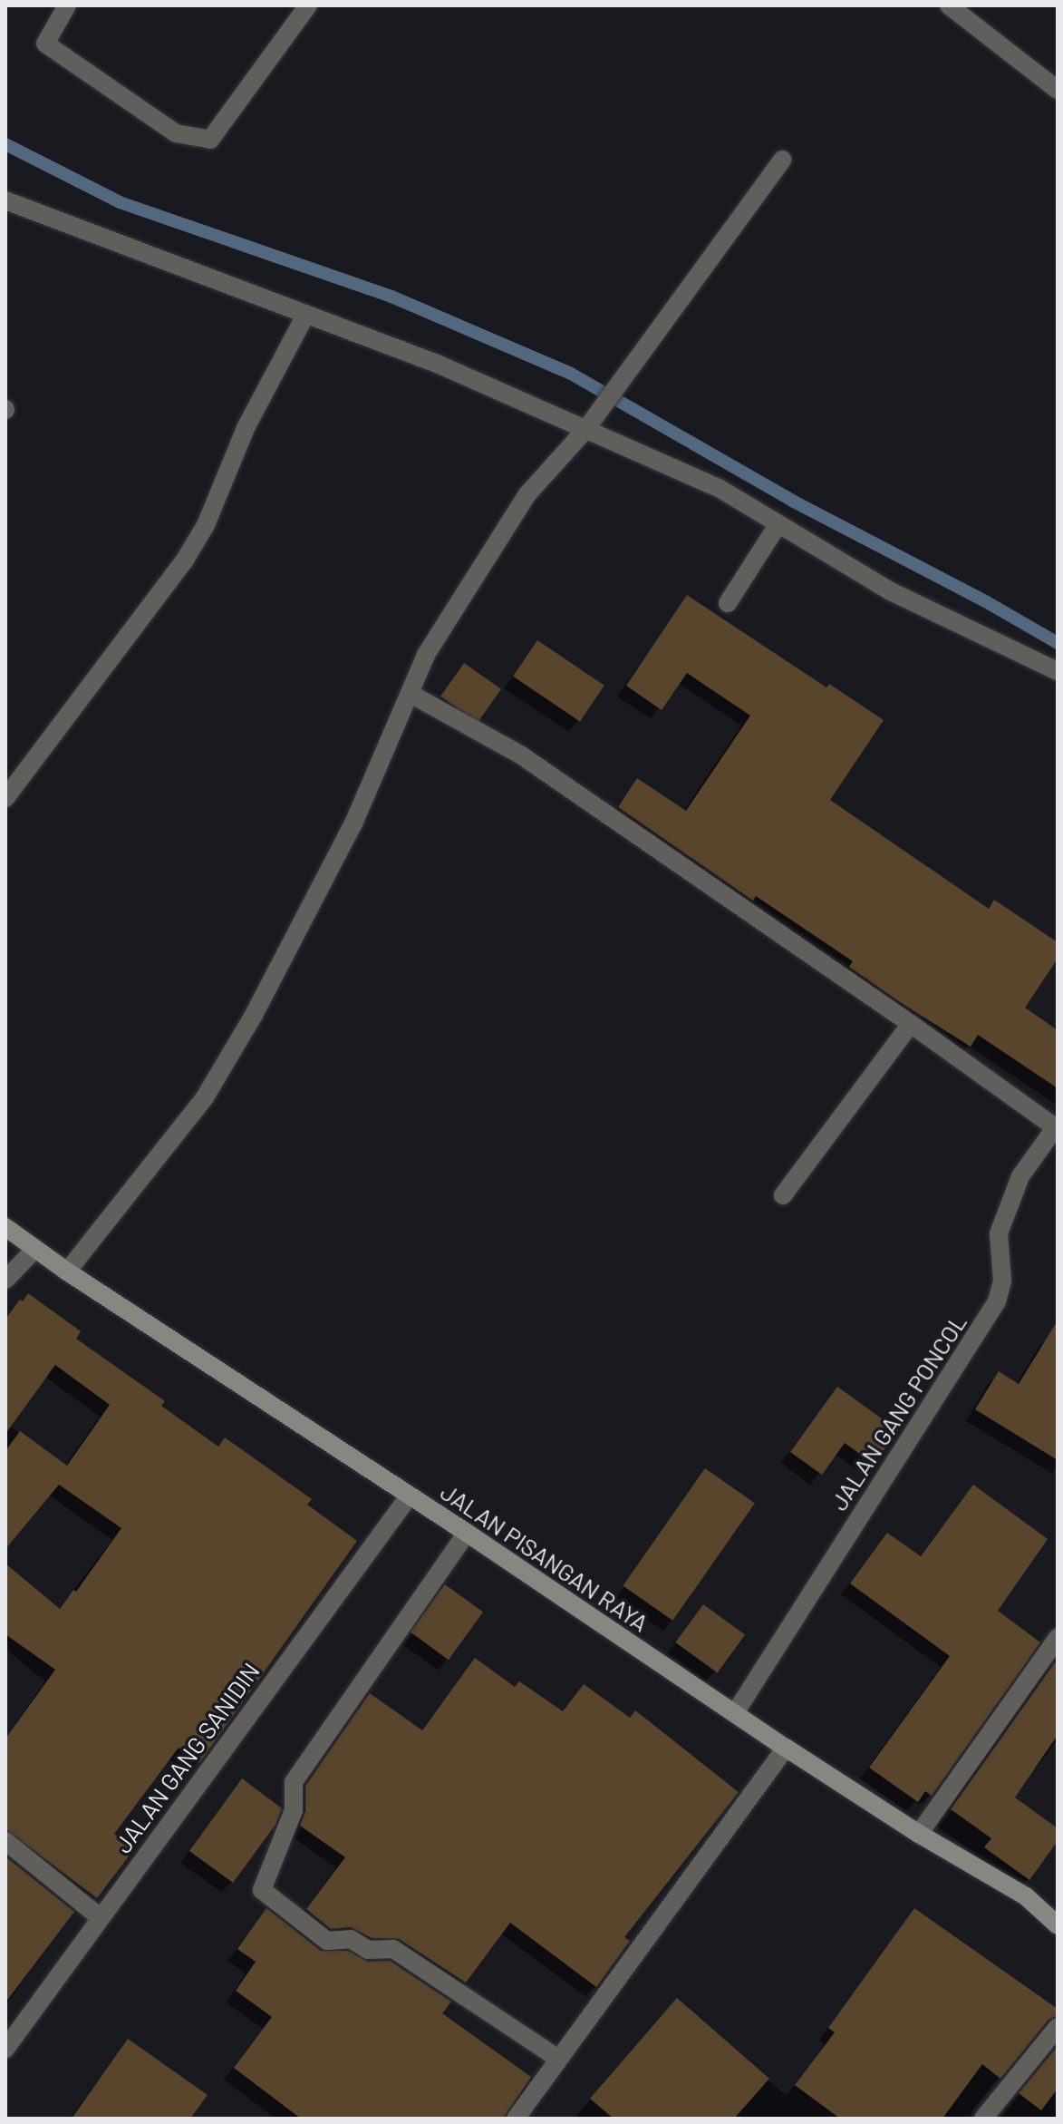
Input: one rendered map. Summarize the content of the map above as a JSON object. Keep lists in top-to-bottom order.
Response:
{
  "streets": {
    "street": ["JALAN GANG PONCOL", "JALAN PISANGAN RAYA", "JALAN GANG SANIDIN"]
  },
  "crossings": [
    ["JALAN GANG PONCOL", "JALAN PISANGAN RAYA"],
    ["JALAN PISANGAN RAYA", "JALAN GANG SANIDIN"]
  ]
}
